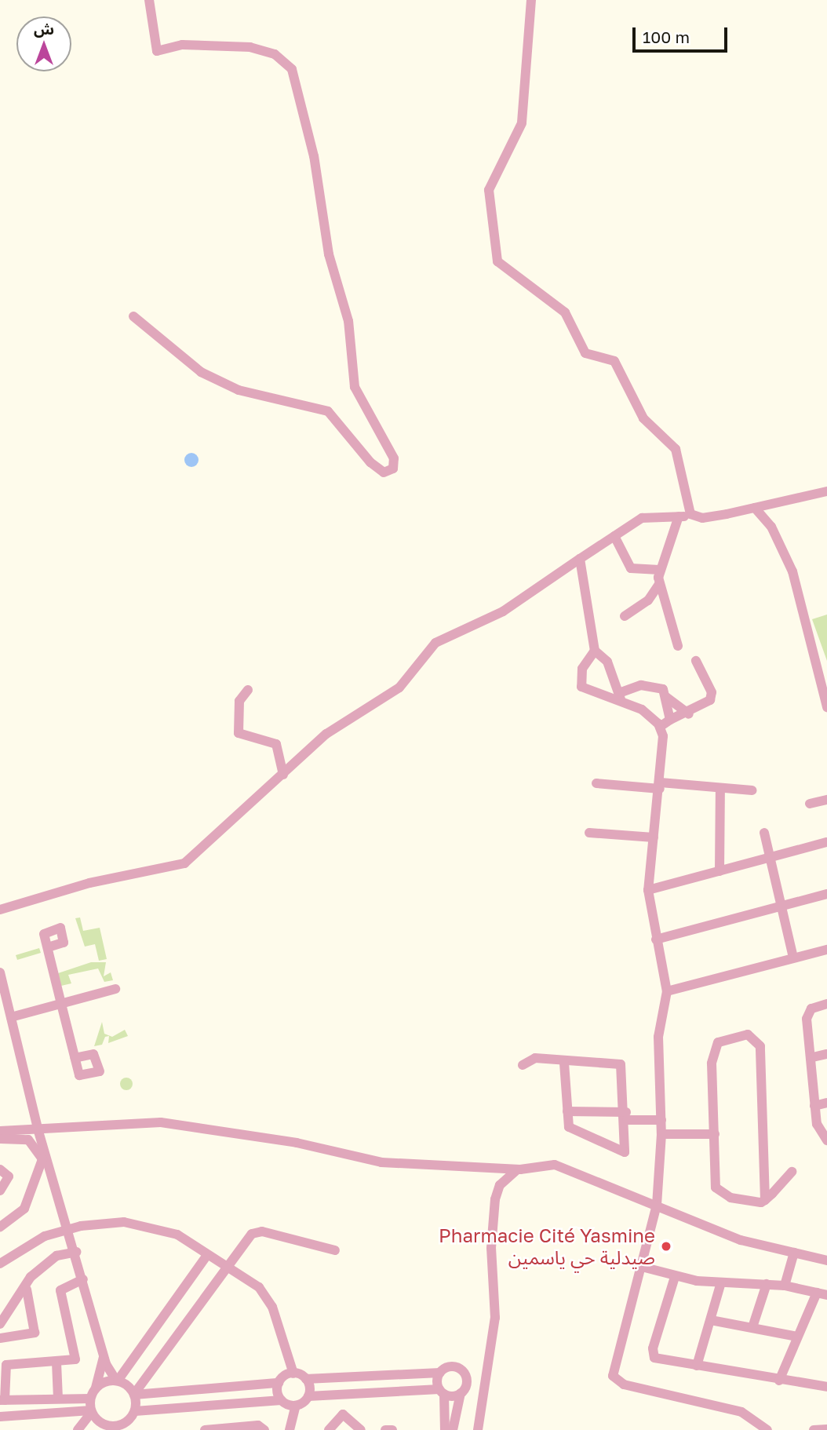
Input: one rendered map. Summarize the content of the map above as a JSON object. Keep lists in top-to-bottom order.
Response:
{
  "places": ["Pharmacie Cité Yasmine صيدلية حي ياسمين"],
  "scale_bar": "100 m",
  "north": "top"
}
